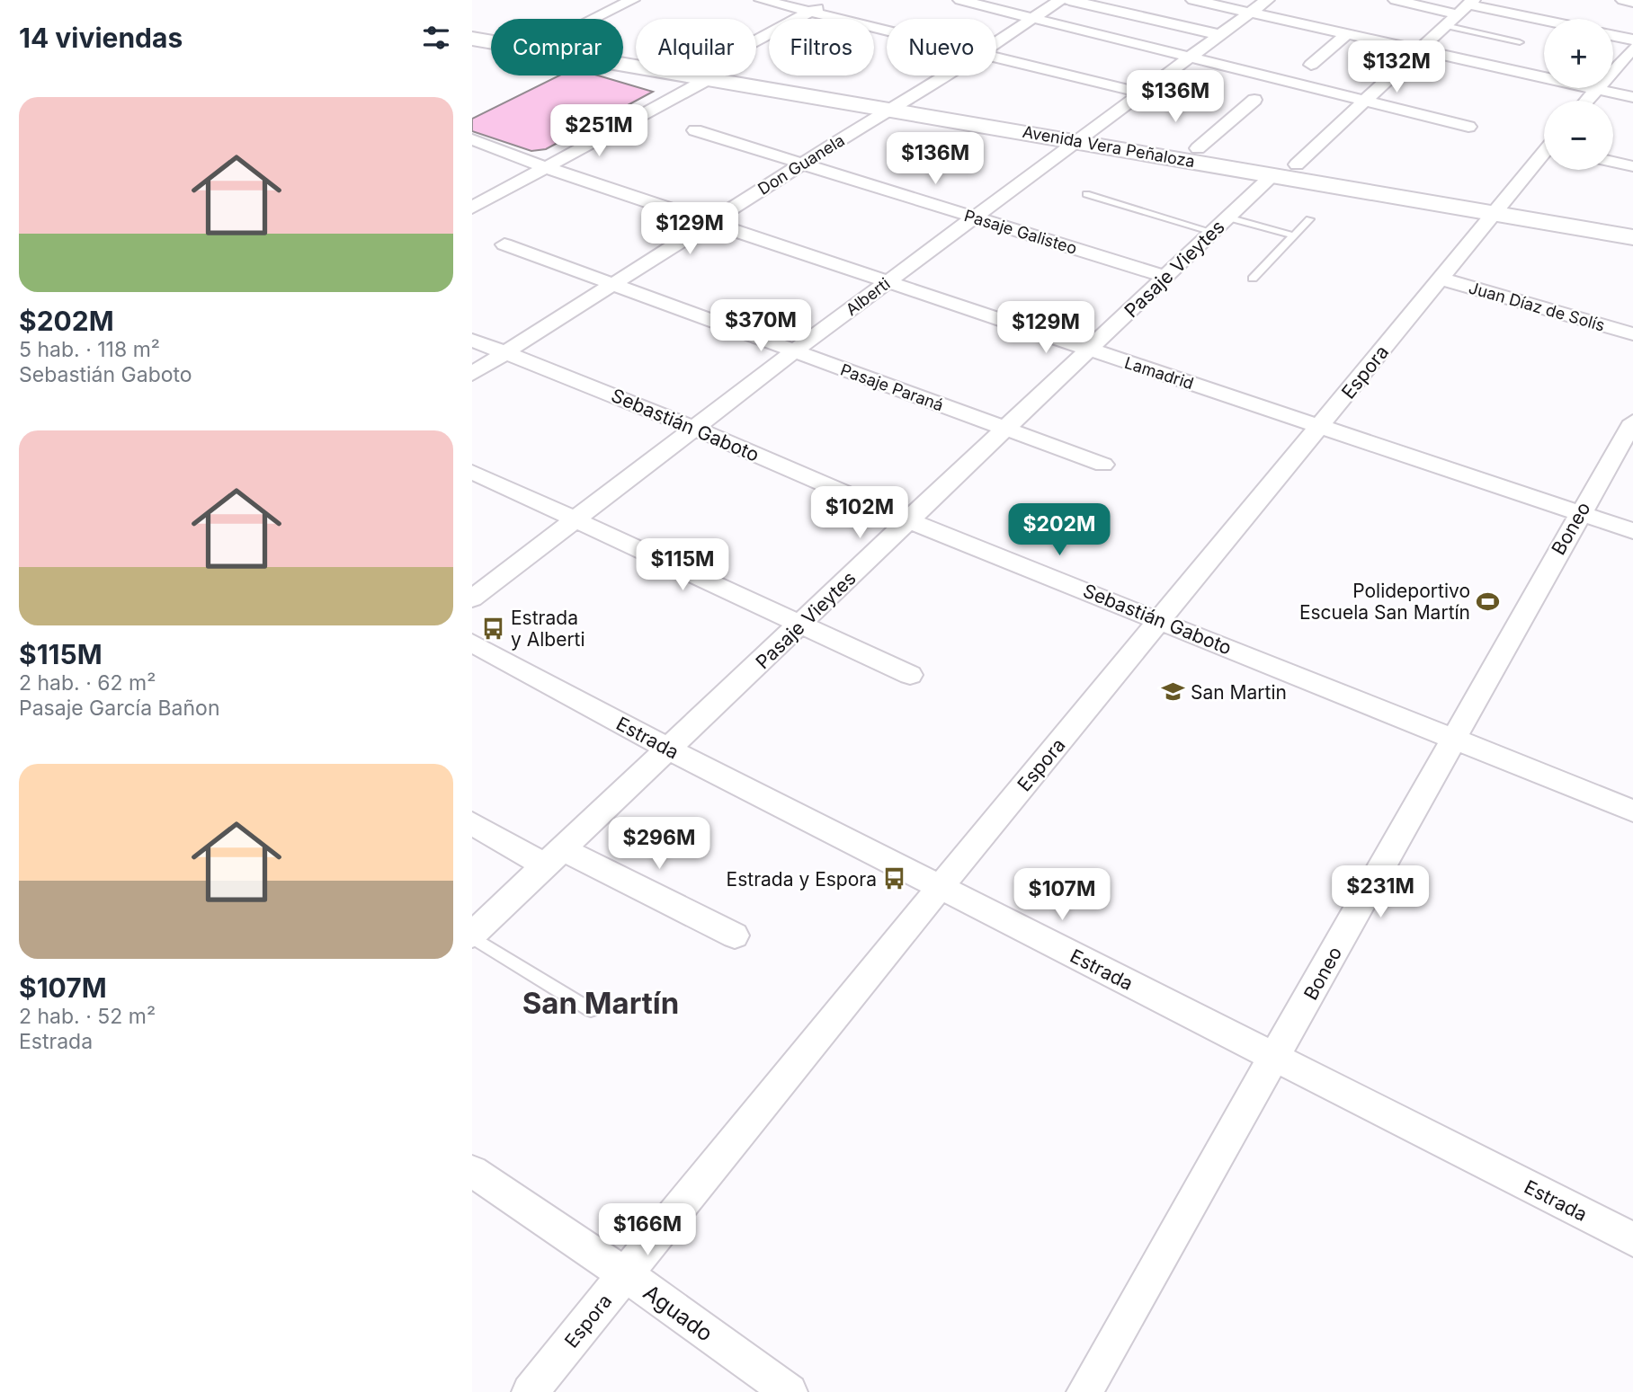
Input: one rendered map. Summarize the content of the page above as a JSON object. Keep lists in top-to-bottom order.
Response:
{
  "streets": {
    "main road": ["Avenida Vera Peñaloza"],
    "street": [
      "Don Guanela",
      "Pasaje Galisteo",
      "Pasaje Vieytes",
      "Alberti",
      "Juan Díaz de Solís",
      "Espora",
      "Lamadrid",
      "Pasaje Paraná",
      "Sebastián Gaboto",
      "Boneo",
      "Estrada",
      "Aguado"
    ]
  },
  "crossings": [
    ["Avenida Vera Peñaloza", "Don Guanela"],
    ["Avenida Vera Peñaloza", "Pasaje Vieytes"],
    ["Avenida Vera Peñaloza", "Alberti"],
    ["Avenida Vera Peñaloza", "Espora"],
    ["Don Guanela", "Pasaje Galisteo"],
    ["Don Guanela", "Lamadrid"],
    ["Don Guanela", "Pasaje Paraná"],
    ["Don Guanela", "Sebastián Gaboto"],
    ["Pasaje Galisteo", "Pasaje Vieytes"],
    ["Pasaje Galisteo", "Alberti"],
    ["Pasaje Vieytes", "Lamadrid"],
    ["Pasaje Vieytes", "Pasaje Paraná"],
    ["Pasaje Vieytes", "Sebastián Gaboto"],
    ["Pasaje Vieytes", "Estrada"],
    ["Alberti", "Lamadrid"],
    ["Alberti", "Pasaje Paraná"],
    ["Alberti", "Sebastián Gaboto"],
    ["Juan Díaz de Solís", "Espora"],
    ["Espora", "Lamadrid"],
    ["Espora", "Sebastián Gaboto"],
    ["Espora", "Estrada"],
    ["Espora", "Aguado"],
    ["Lamadrid", "Boneo"],
    ["Sebastián Gaboto", "Boneo"],
    ["Boneo", "Estrada"]
  ],
  "districts": ["San Martín"],
  "places": {
    "sports": ["Polideportivo Escuela San Martín"],
    "bus stop": ["Estrada y Alberti", "Estrada y Espora"],
    "school or university": ["San Martin"]
  },
  "page": {
    "heading": "14 viviendas",
    "map_buttons": ["+", "−"],
    "chip": [
      "Comprar",
      "Alquilar",
      "Filtros",
      "Nuevo"
    ],
    "price": [
      "$132M",
      "$136M",
      "$251M",
      "$136M",
      "$129M",
      "$370M",
      "$129M",
      "$102M",
      "$202M",
      "$115M",
      "$296M",
      "$231M",
      "$107M",
      "$166M"
    ],
    "list": [
      {
        "name": "$202M",
        "note": "5 hab. · 118 m² · Sebastián Gaboto"
      },
      {
        "name": "$115M",
        "note": "2 hab. · 62 m² · Pasaje García Bañon"
      },
      {
        "name": "$107M",
        "note": "2 hab. · 52 m² · Estrada"
      }
    ]
  }
}
